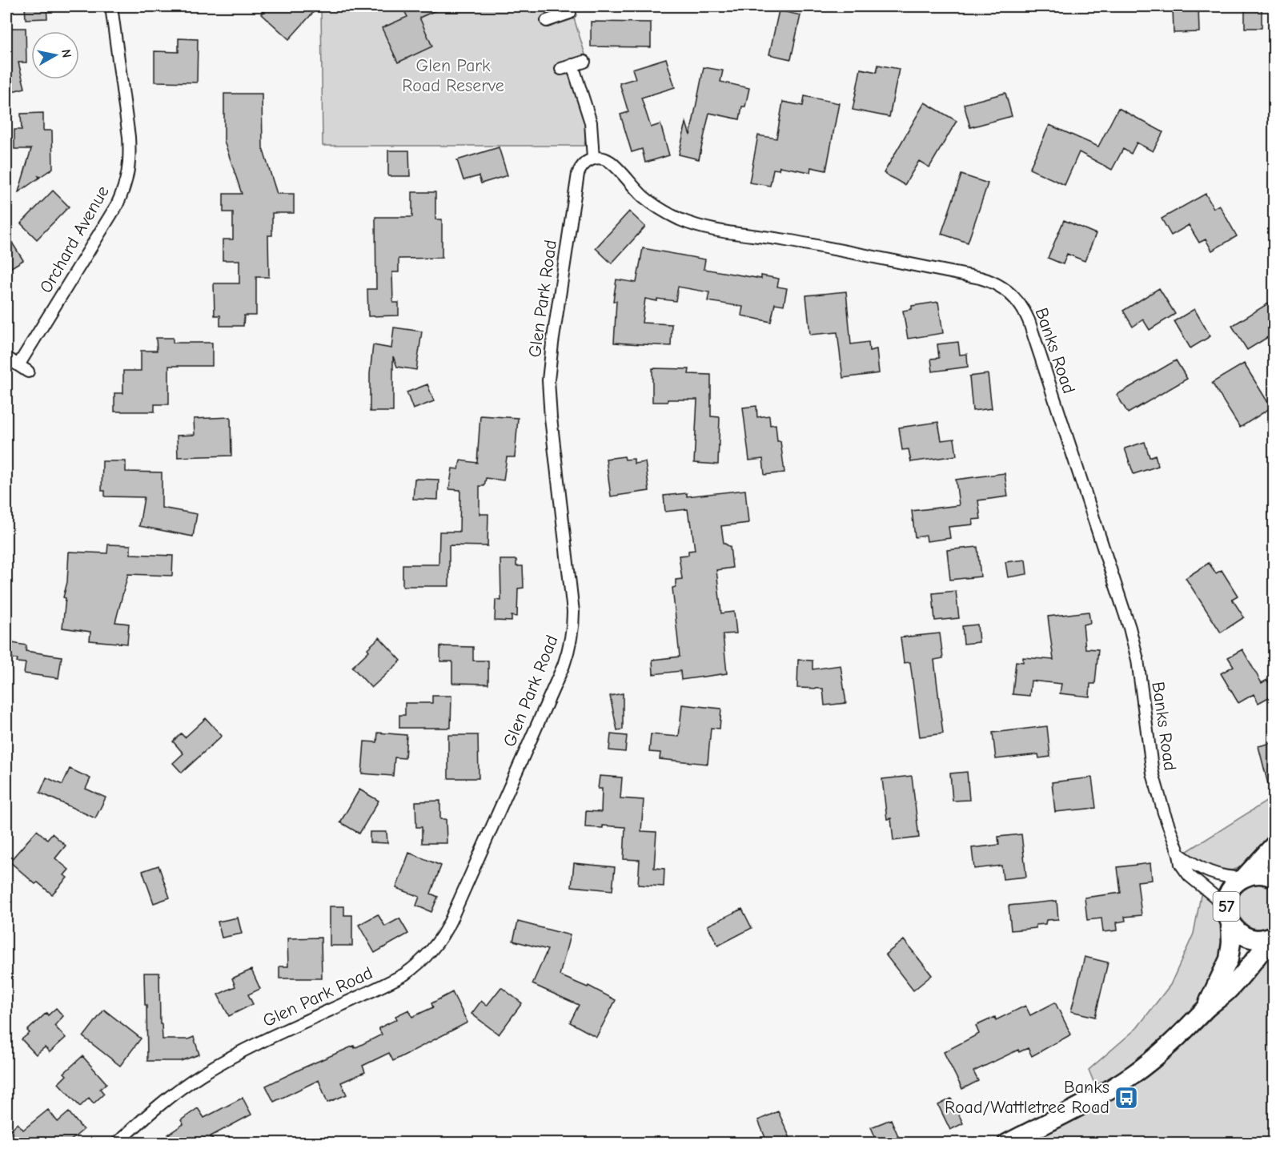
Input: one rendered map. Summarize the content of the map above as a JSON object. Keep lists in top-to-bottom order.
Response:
{
  "streets": {
    "main road": ["57"],
    "street": ["Orchard Avenue", "Glen Park Road", "Banks Road"]
  },
  "crossings": [
    ["Glen Park Road", "Banks Road"],
    ["Banks Road", "57"]
  ],
  "parks": ["Glen Park Road Reserve"],
  "places": {
    "bus stop": ["Banks Road/Wattletree Road"]
  },
  "north": "right"
}
